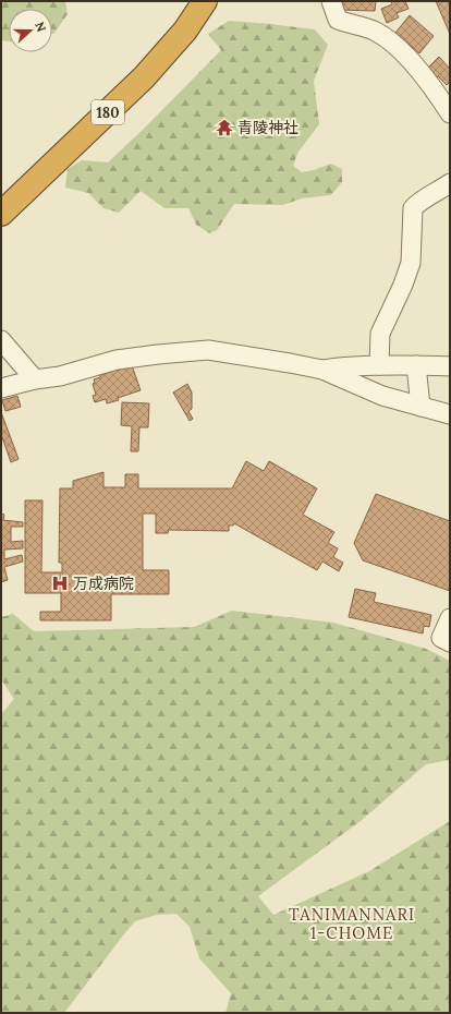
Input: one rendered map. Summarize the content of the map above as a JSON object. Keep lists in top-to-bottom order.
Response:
{
  "streets": {
    "highway": ["180"]
  },
  "districts": ["TANIMANNARI 1-CHOME"],
  "places": {
    "temple": ["青陵神社"],
    "hospital": ["万成病院"]
  },
  "north": "right"
}
